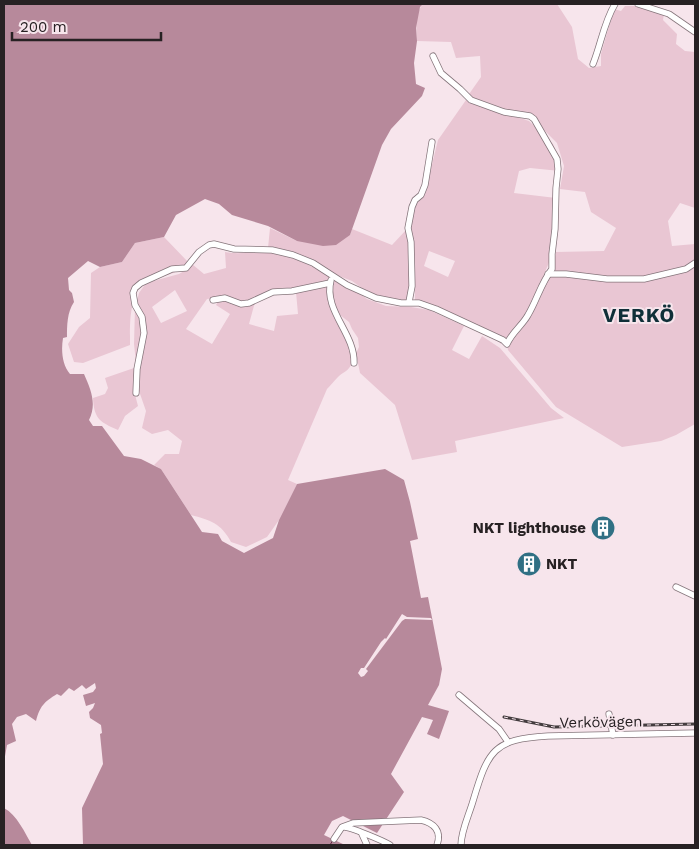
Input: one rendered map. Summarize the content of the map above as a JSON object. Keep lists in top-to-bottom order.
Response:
{
  "streets": {
    "street": ["Verkövägen"]
  },
  "districts": ["VERKÖ"],
  "places": {
    "building": ["NKT lighthouse", "NKT"]
  },
  "scale_bar": "200 m"
}
